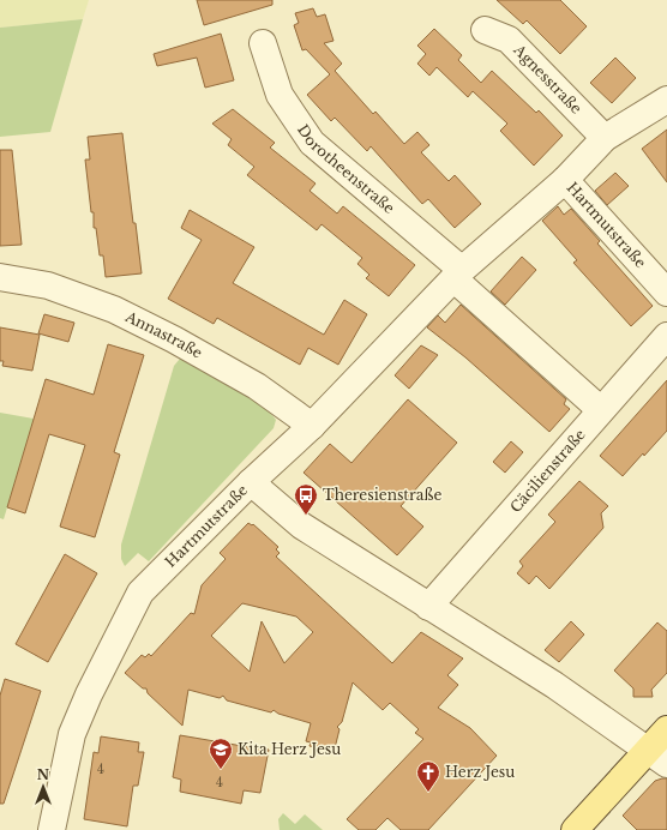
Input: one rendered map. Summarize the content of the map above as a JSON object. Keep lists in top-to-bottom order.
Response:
{
  "streets": {
    "street": [
      "Agnesstraße",
      "Dorotheenstraße",
      "Hartmutstraße",
      "Annastraße",
      "Cäcilienstraße"
    ]
  },
  "crossings": [
    ["Agnesstraße", "Hartmutstraße"],
    ["Dorotheenstraße", "Hartmutstraße"],
    ["Hartmutstraße", "Annastraße"]
  ],
  "places": {
    "bus stop": ["Theresienstraße"],
    "school or university": ["Kita Herz Jesu"],
    "church": ["Herz Jesu"]
  },
  "house_numbers": ["4", "4"],
  "north": "top"
}
